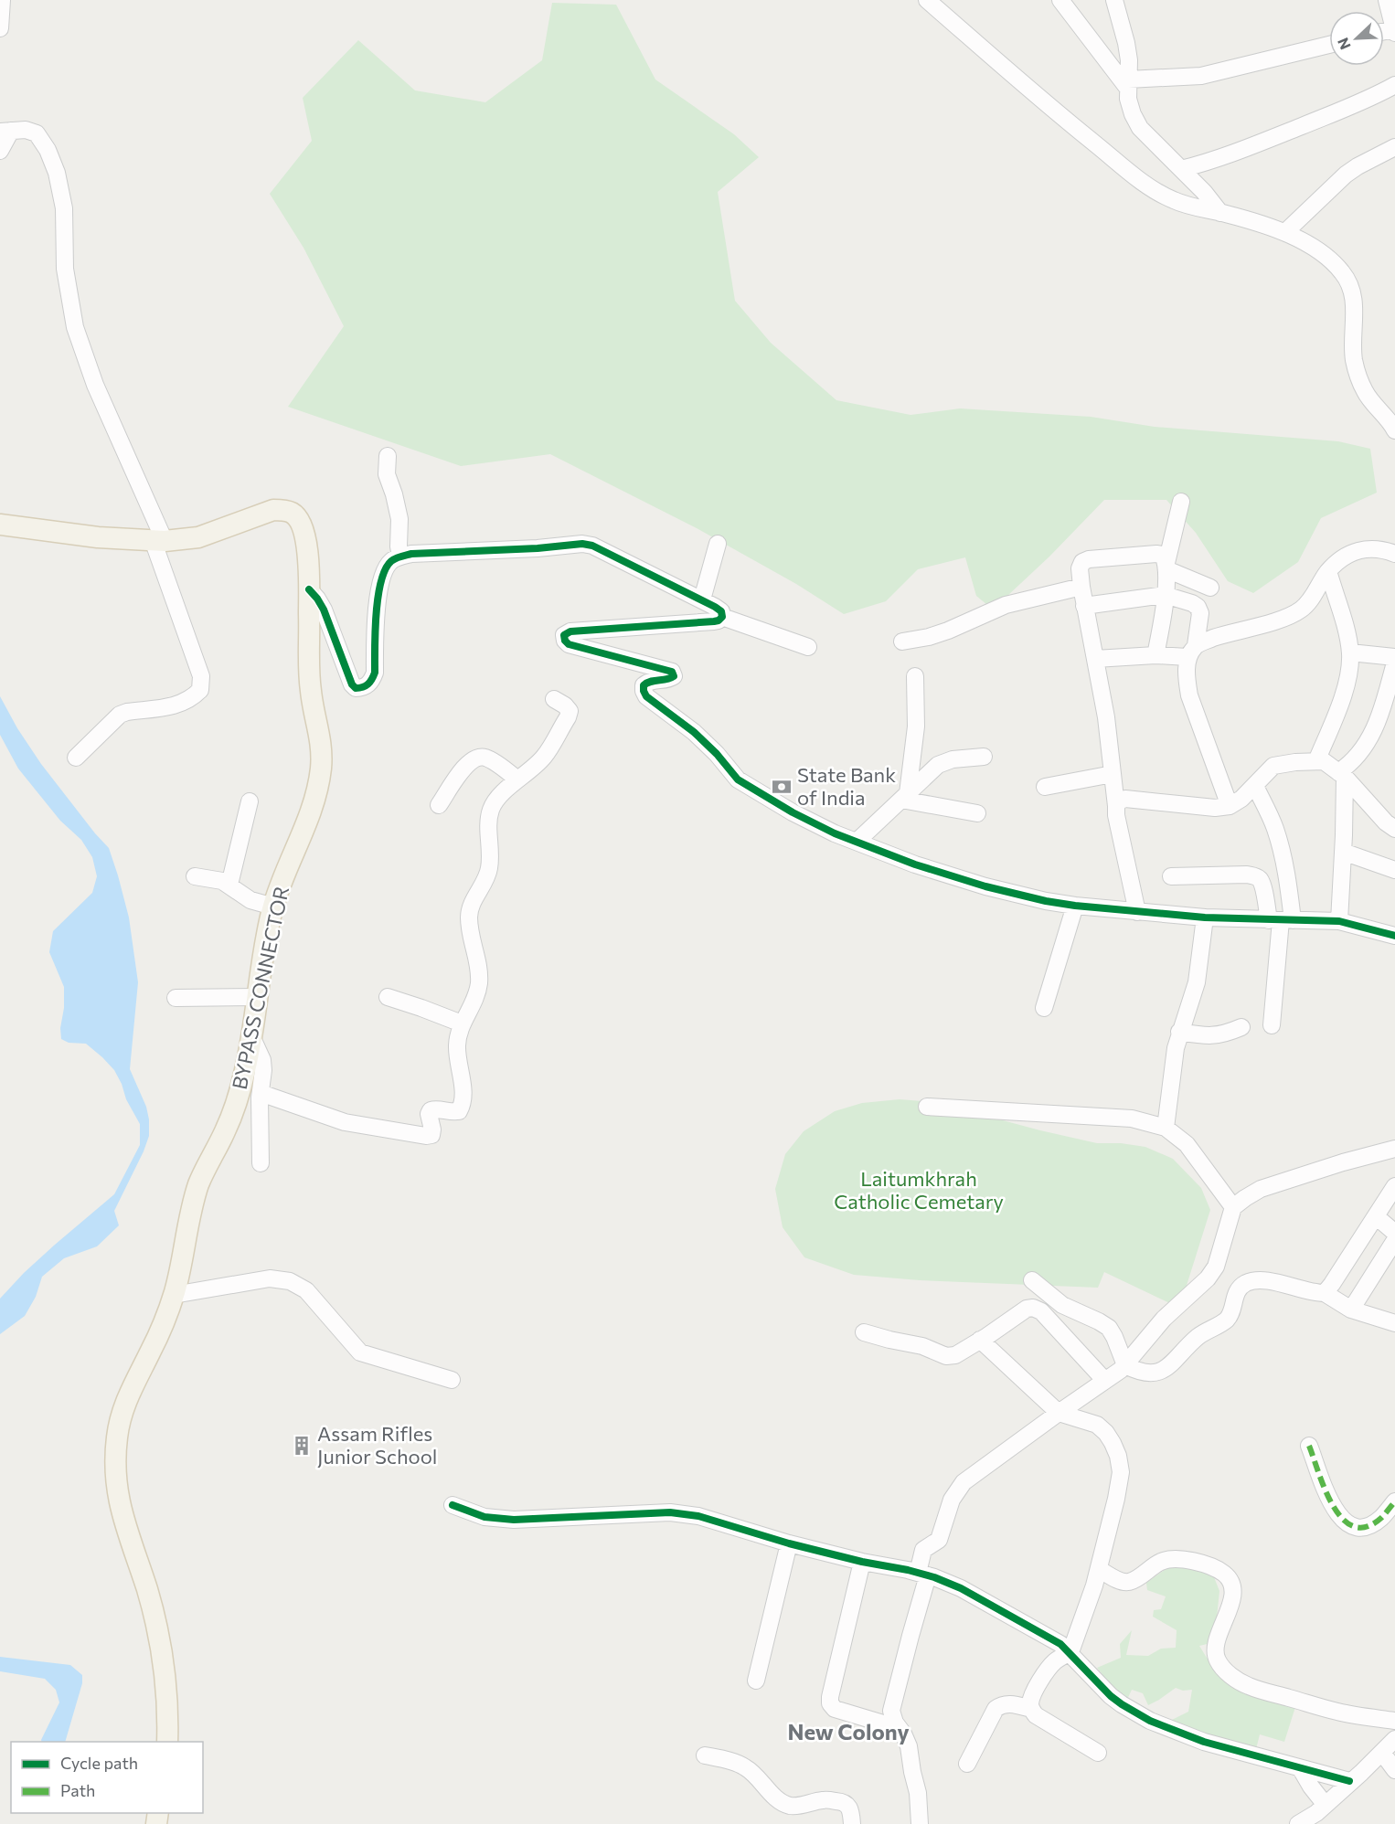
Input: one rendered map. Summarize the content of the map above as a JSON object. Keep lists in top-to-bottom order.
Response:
{
  "streets": {
    "main road": ["BYPASS CONNECTOR"]
  },
  "districts": ["New Colony"],
  "parks": ["Laitumkhrah Catholic Cemetary"],
  "places": {
    "bank": ["State Bank of India"],
    "building": ["Assam Rifles Junior School"]
  },
  "legend": ["Cycle path", "Path"],
  "north": "bottom left"
}
